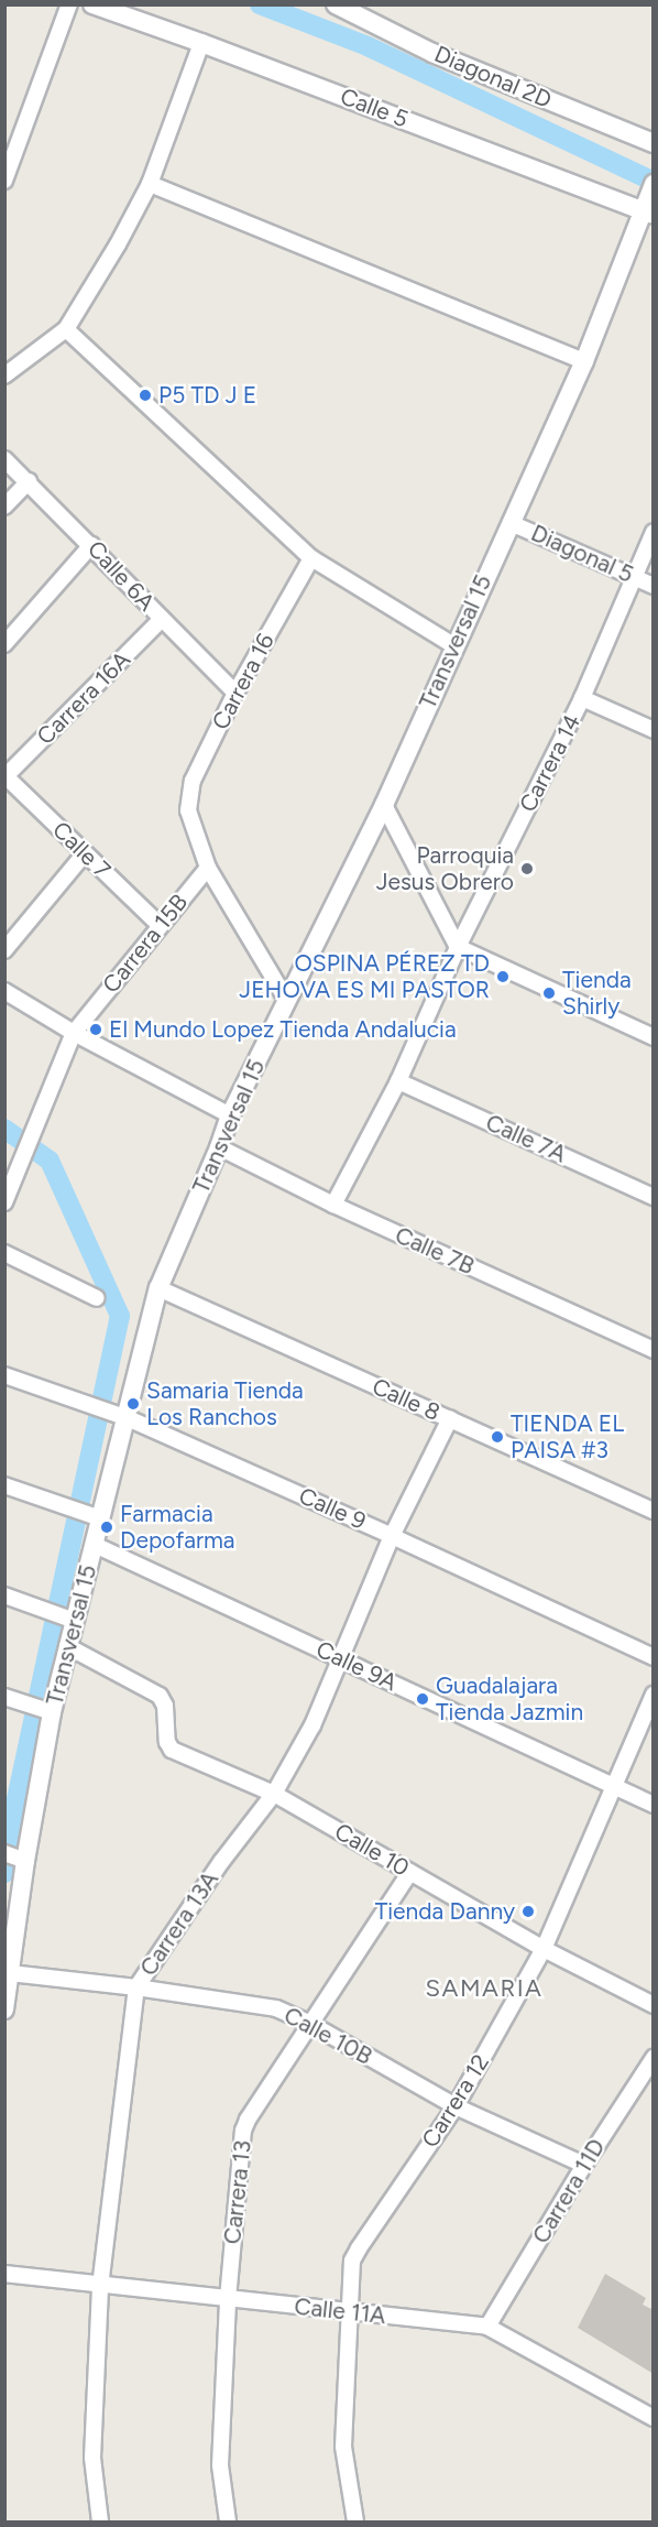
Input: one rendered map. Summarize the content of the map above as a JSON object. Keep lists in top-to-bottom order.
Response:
{
  "streets": {
    "street": [
      "Diagonal 2D",
      "Calle 5",
      "Diagonal 5",
      "Calle 6A",
      "Transversal 15",
      "Carrera 16",
      "Carrera 16A",
      "Carrera 14",
      "Calle 7",
      "Carrera 15B",
      "Calle 7A",
      "Calle 7B",
      "Calle 8",
      "Calle 9",
      "Calle 9A",
      "Calle 10",
      "Carrera 13A",
      "Calle 10B",
      "Carrera 12",
      "Carrera 11D",
      "Carrera 13",
      "Calle 11A"
    ]
  },
  "crossings": [
    ["Calle 5", "Transversal 15"],
    ["Diagonal 5", "Transversal 15"],
    ["Diagonal 5", "Carrera 14"],
    ["Calle 6A", "Carrera 16"],
    ["Calle 6A", "Carrera 16A"],
    ["Transversal 15", "Calle 7B"],
    ["Transversal 15", "Calle 8"],
    ["Transversal 15", "Calle 9"],
    ["Transversal 15", "Calle 9A"],
    ["Transversal 15", "Calle 10"],
    ["Transversal 15", "Calle 10B"],
    ["Carrera 16", "Carrera 15B"],
    ["Carrera 16A", "Calle 7"],
    ["Carrera 14", "Calle 7A"],
    ["Carrera 14", "Calle 7B"],
    ["Calle 7", "Carrera 15B"],
    ["Calle 8", "Carrera 13A"],
    ["Calle 9", "Carrera 13A"],
    ["Calle 9A", "Carrera 13A"],
    ["Calle 9A", "Carrera 12"],
    ["Calle 10", "Carrera 13A"],
    ["Calle 10", "Carrera 12"],
    ["Calle 10", "Carrera 13"],
    ["Carrera 13A", "Calle 10B"],
    ["Carrera 13A", "Calle 11A"],
    ["Calle 10B", "Carrera 12"],
    ["Calle 10B", "Carrera 11D"],
    ["Calle 10B", "Carrera 13"],
    ["Carrera 12", "Calle 11A"],
    ["Carrera 11D", "Calle 11A"],
    ["Carrera 13", "Calle 11A"]
  ],
  "districts": ["SAMARIA"],
  "places": [
    "P5 TD J E",
    "Parroquia Jesus Obrero",
    "OSPINA PÉREZ TD JEHOVA ES MI PASTOR",
    "Tienda Shirly",
    "El Mundo Lopez Tienda Andalucia",
    "Samaria Tienda Los Ranchos",
    "TIENDA EL PAISA #3",
    "Farmacia Depofarma",
    "Guadalajara Tienda Jazmin",
    "Tienda Danny"
  ]
}
